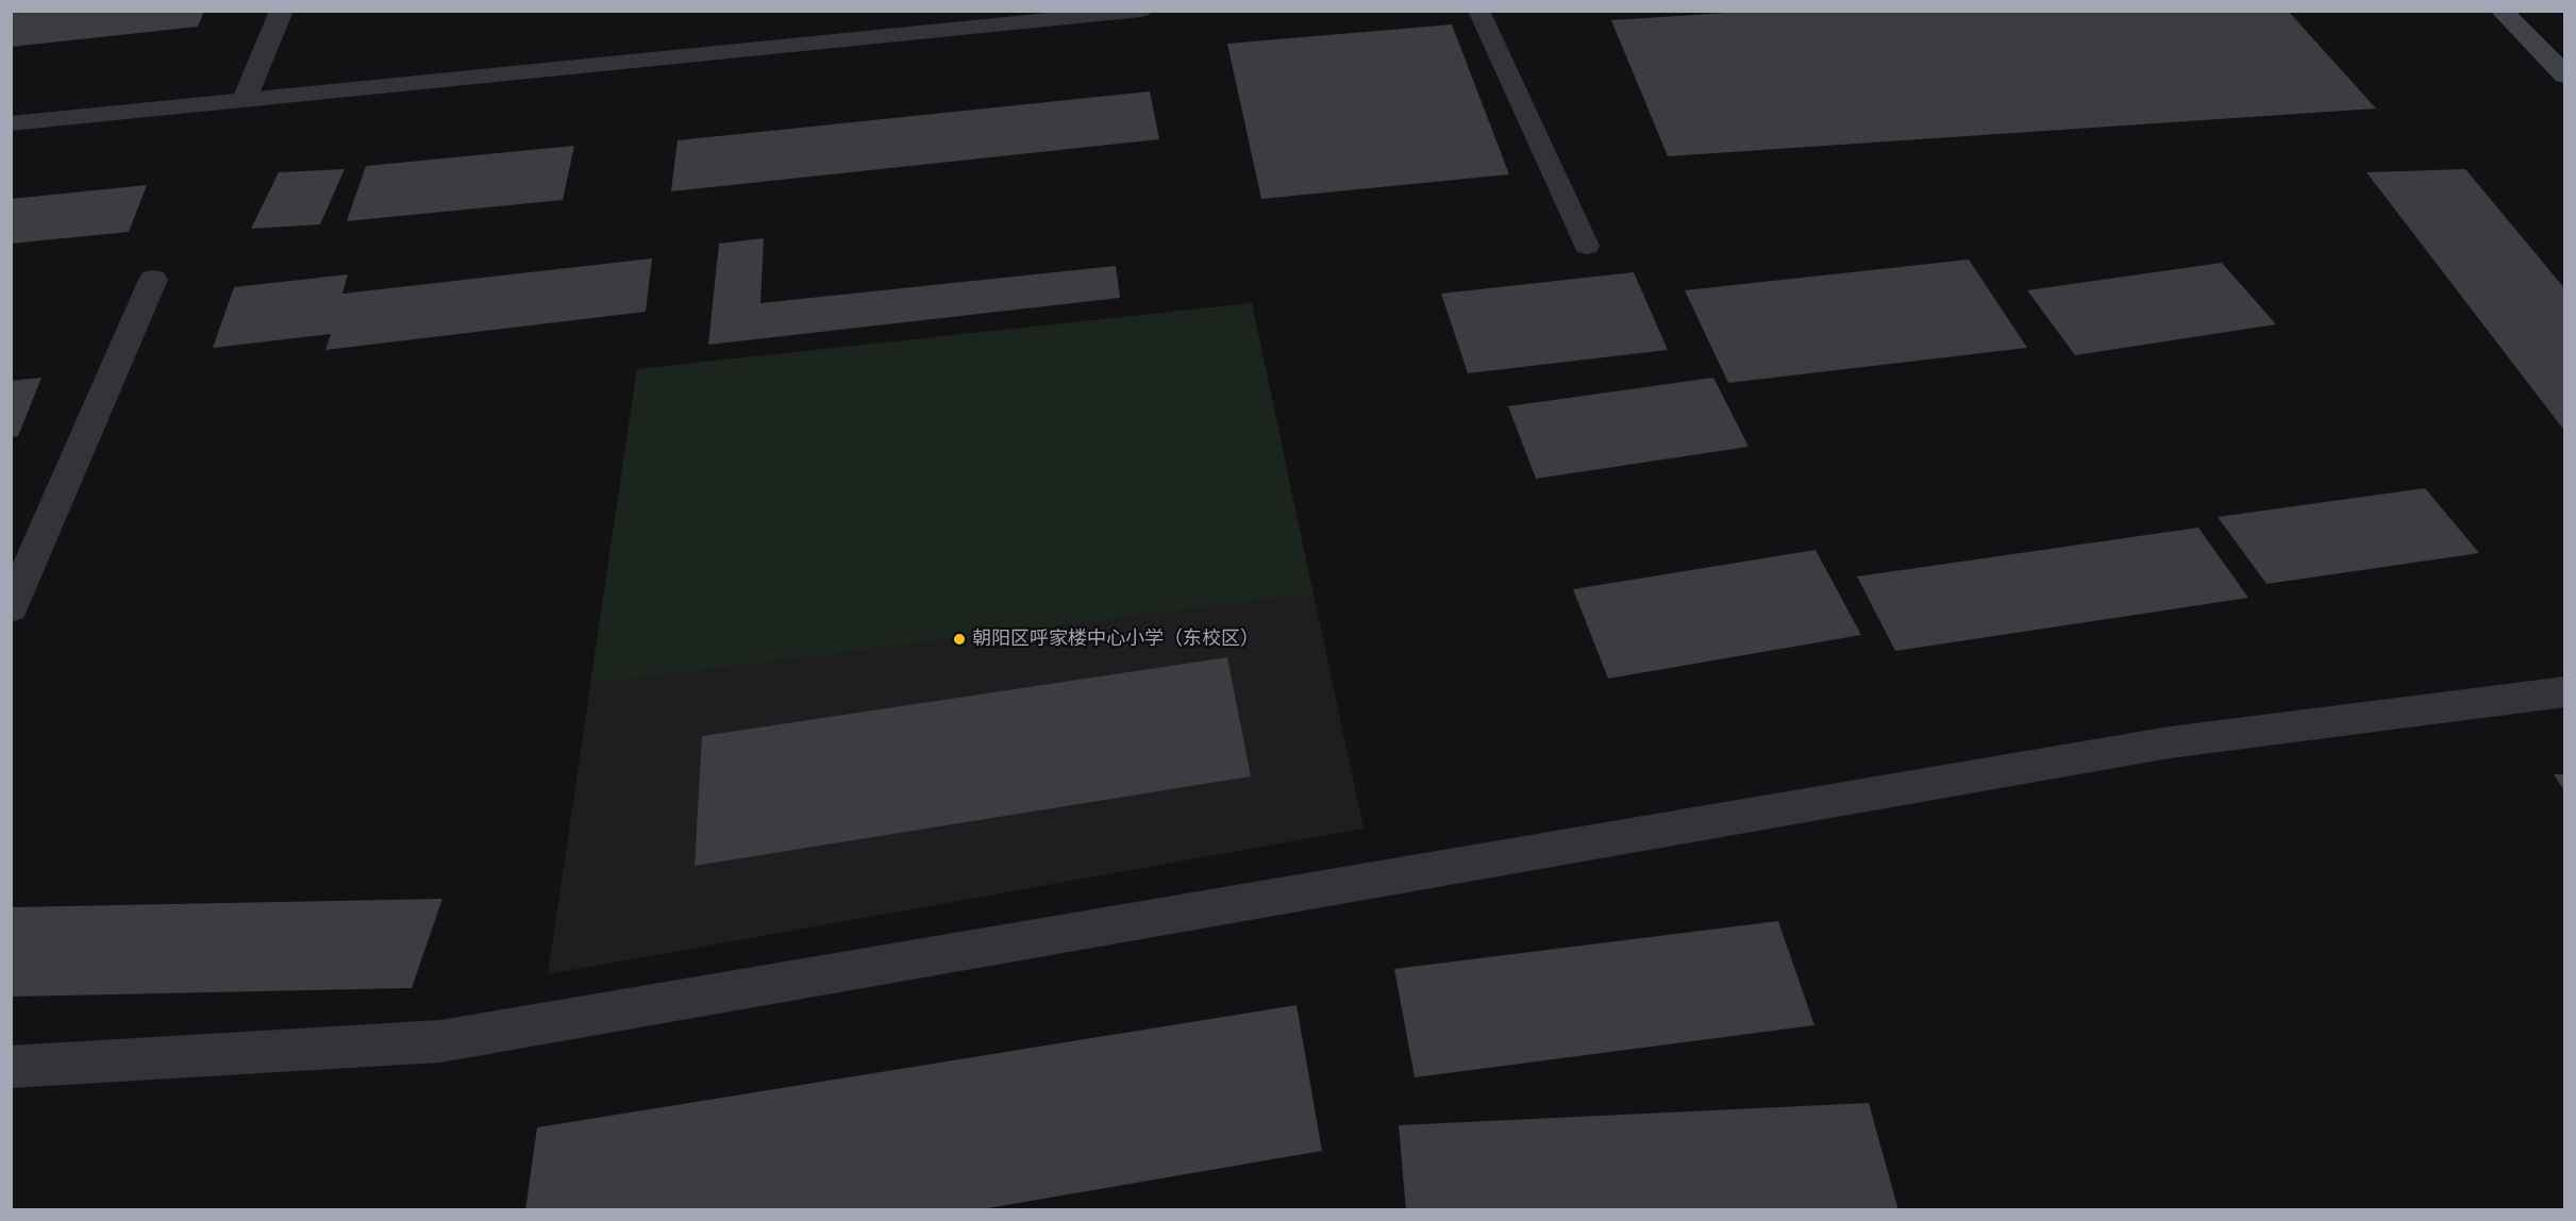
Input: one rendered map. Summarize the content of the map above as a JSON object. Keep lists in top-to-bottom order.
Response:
{
  "places": ["朝阳区呼家楼中心小学（东校区）"]
}
